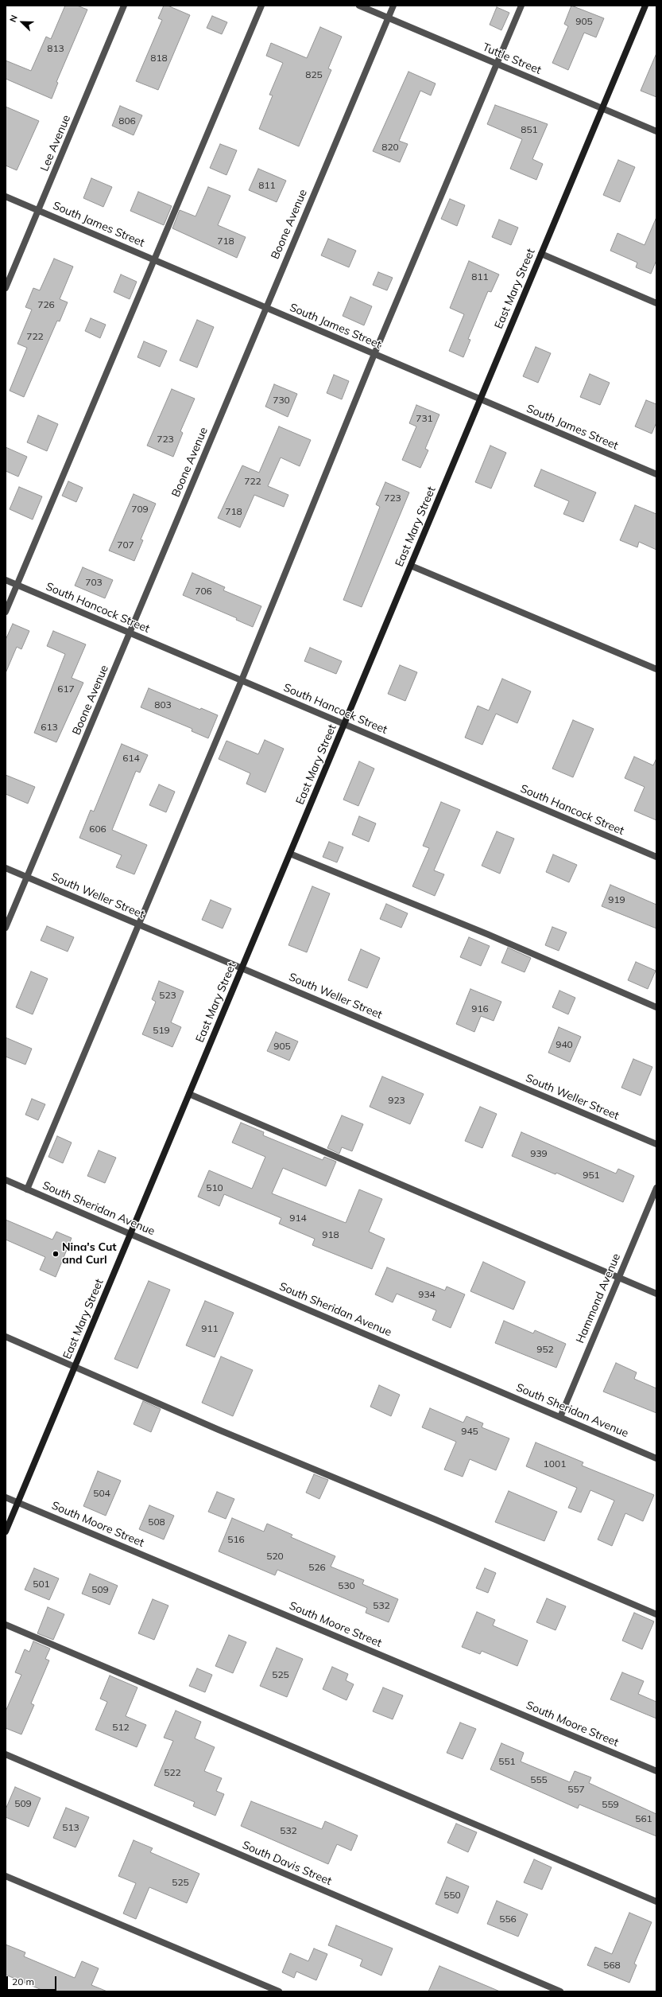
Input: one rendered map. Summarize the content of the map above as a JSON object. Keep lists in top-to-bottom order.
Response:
{
  "streets": {
    "main road": ["East Mary Street"],
    "street": [
      "Tuttle Street",
      "Lee Avenue",
      "South James Street",
      "Boone Avenue",
      "South Hancock Street",
      "South Weller Street",
      "South Sheridan Avenue",
      "Hammond Avenue",
      "South Moore Street",
      "South Davis Street"
    ]
  },
  "crossings": [
    ["Tuttle Street", "Boone Avenue"],
    ["Tuttle Street", "East Mary Street"],
    ["Lee Avenue", "South James Street"],
    ["South James Street", "Boone Avenue"],
    ["South James Street", "East Mary Street"],
    ["Boone Avenue", "South Hancock Street"],
    ["Boone Avenue", "South Weller Street"],
    ["East Mary Street", "South Hancock Street"],
    ["East Mary Street", "South Weller Street"],
    ["East Mary Street", "South Sheridan Avenue"],
    ["East Mary Street", "South Moore Street"],
    ["South Sheridan Avenue", "Hammond Avenue"]
  ],
  "places": ["Nina's Cut and Curl"],
  "house_numbers": [
    "905",
    "813",
    "818",
    "825",
    "806",
    "851",
    "820",
    "811",
    "718",
    "811",
    "726",
    "722",
    "730",
    "731",
    "723",
    "722",
    "723",
    "709",
    "718",
    "707",
    "703",
    "706",
    "617",
    "803",
    "613",
    "614",
    "606",
    "919",
    "523",
    "916",
    "519",
    "940",
    "905",
    "923",
    "939",
    "951",
    "510",
    "914",
    "918",
    "934",
    "911",
    "952",
    "945",
    "1001",
    "504",
    "508",
    "516",
    "520",
    "526",
    "501",
    "530",
    "509",
    "532",
    "525",
    "512",
    "551",
    "522",
    "555",
    "557",
    "509",
    "559",
    "561",
    "513",
    "532",
    "525",
    "550",
    "556",
    "568"
  ],
  "scale_bar": "20 m",
  "north": "top left"
}
